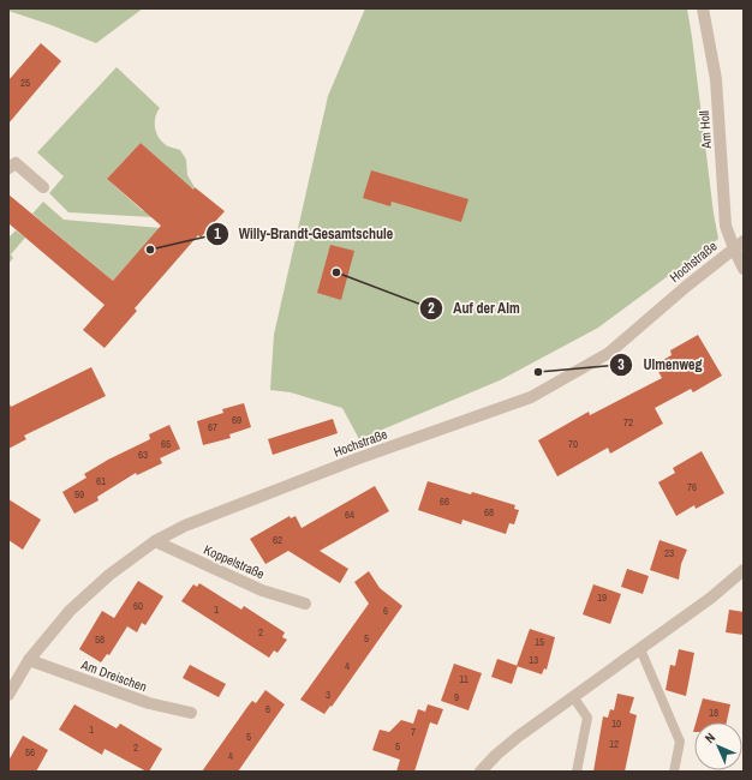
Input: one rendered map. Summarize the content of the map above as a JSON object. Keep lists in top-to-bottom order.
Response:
{
  "streets": {
    "street": [
      "Am Holl",
      "Hochstraße",
      "Koppelstraße",
      "Am Dreischen"
    ]
  },
  "crossings": [
    ["Am Holl", "Hochstraße"],
    ["Hochstraße", "Koppelstraße"],
    ["Hochstraße", "Am Dreischen"]
  ],
  "places": ["Willy-Brandt-Gesamtschule", "Auf der Alm", "Ulmenweg"],
  "house_numbers": [
    "25",
    "69",
    "72",
    "67",
    "65",
    "70",
    "63",
    "61",
    "76",
    "59",
    "66",
    "68",
    "64",
    "62",
    "23",
    "19",
    "60",
    "1",
    "6",
    "2",
    "5",
    "58",
    "15",
    "13",
    "4",
    "11",
    "3",
    "9",
    "6",
    "18",
    "10",
    "1",
    "7",
    "5",
    "12",
    "5",
    "2",
    "56",
    "4"
  ],
  "north": "top left"
}
